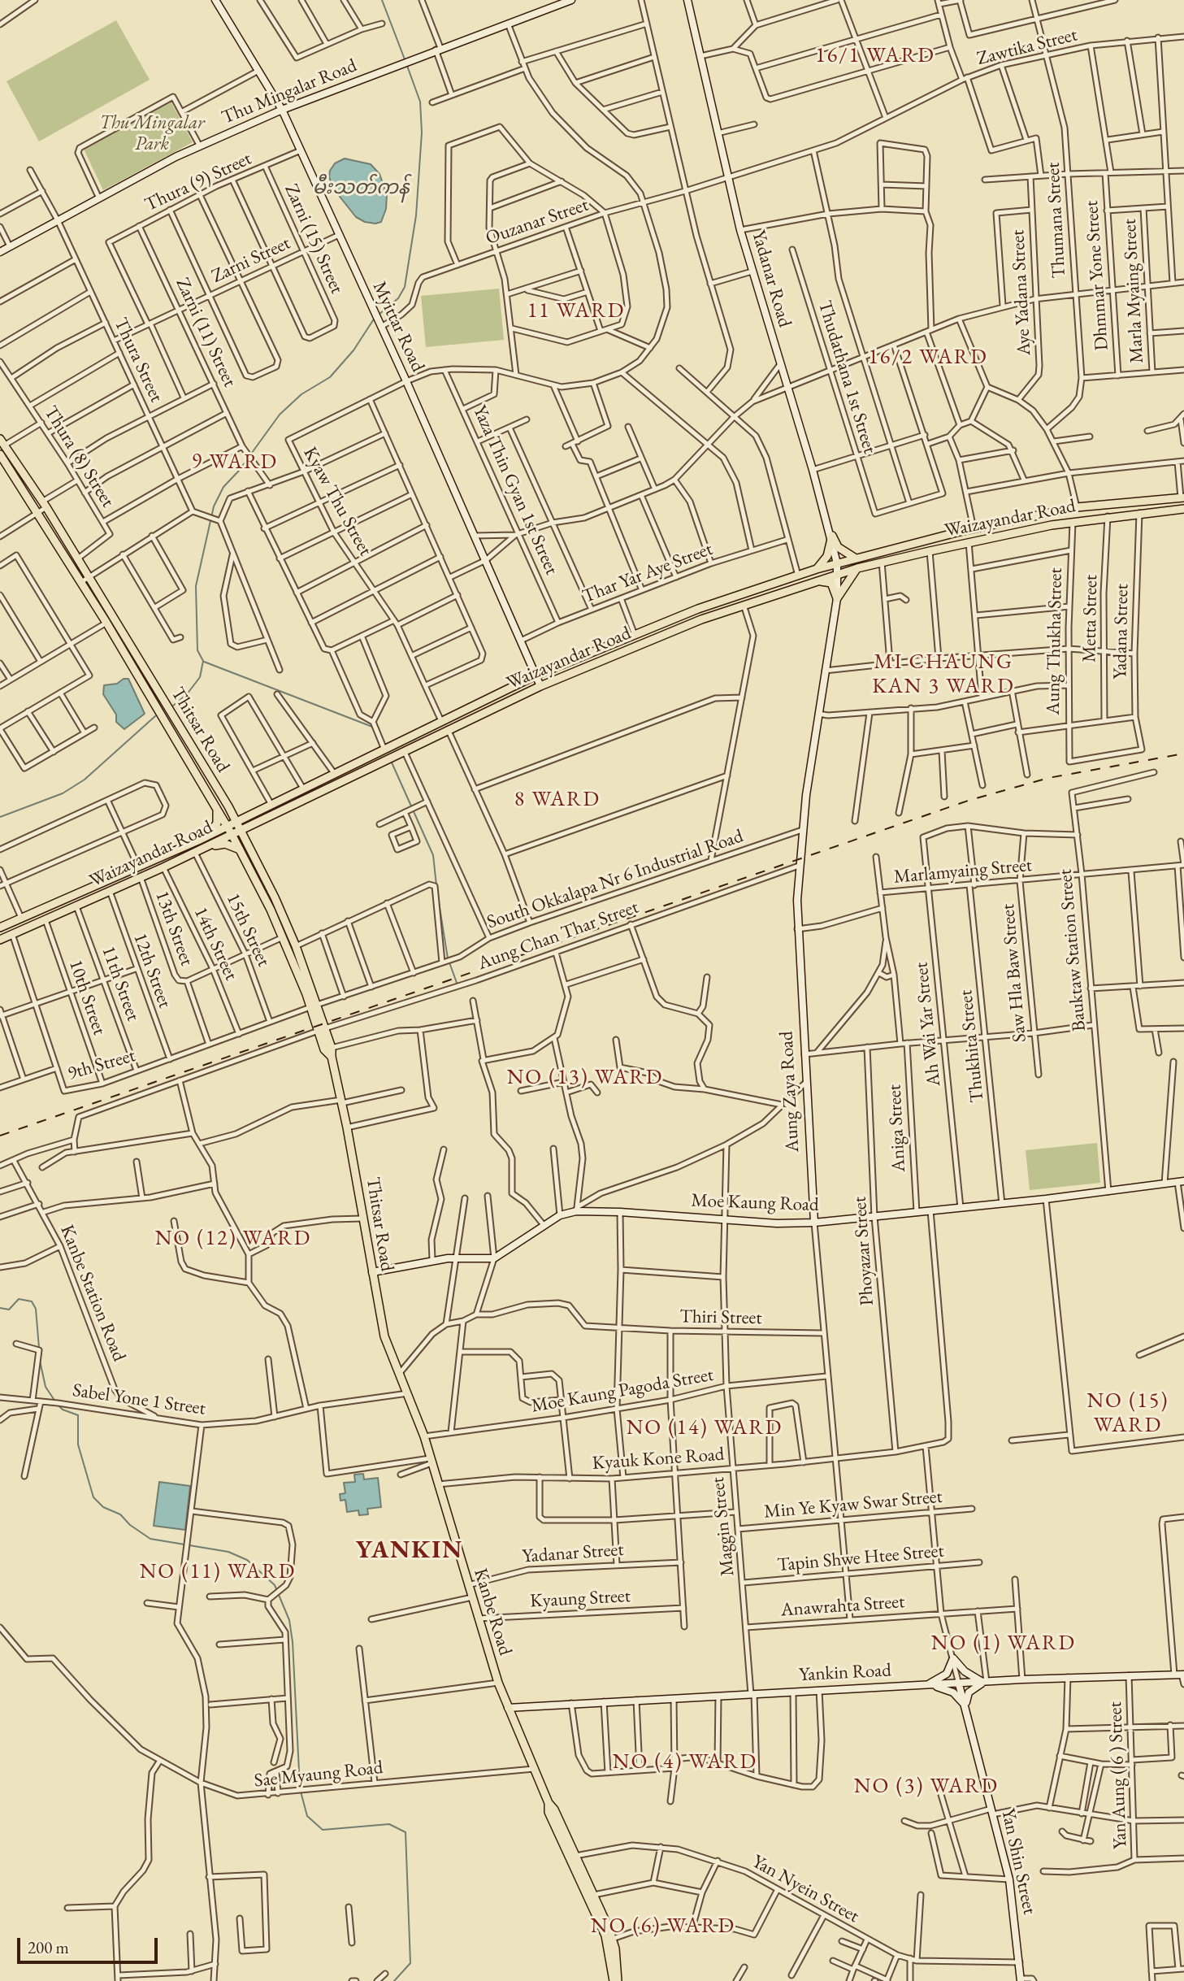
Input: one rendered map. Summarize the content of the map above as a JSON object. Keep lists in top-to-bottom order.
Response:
{
  "streets": {
    "main road": [
      "Thu Mingalar Road",
      "Yadanar Road",
      "Myittar Road",
      "Waizayandar Road",
      "Thitsar Road",
      "Aung Zaya Road",
      "Moe Kaung Road",
      "Kanbe Road",
      "Yankin Road",
      "Yan Shin Street"
    ],
    "street": [
      "Zawtika Street",
      "Thura (9) Street",
      "Thumana Street",
      "Ouzanar Street",
      "Zarni (15) Street",
      "Zarni Street",
      "Dhmmar Yone Street",
      "Marla Myaing Street",
      "Aye Yadana Street",
      "Zarni (11) Street",
      "Thura Street",
      "Thudathana 1st Street",
      "Thura (8) Street",
      "Yaza Thin Gyan 1st Street",
      "Kyaw Thu Street",
      "Thar Yar Aye Street",
      "Metta Street",
      "Yadana Street",
      "Aung Thukha Street",
      "Marlamyaing Street",
      "South Okkalapa Nr 6 Industrial Road",
      "13th Street",
      "15th Street",
      "Aung Chan Thar Street",
      "14th Street",
      "Bauktaw Station Street",
      "12th Street",
      "Saw Hla Baw Street",
      "11th Street",
      "10th Street",
      "Ah Wai Yar Street",
      "Thukhita Street",
      "9th Street",
      "Aniga Street",
      "Phoyazar Street",
      "Kanbe Station Road",
      "Thiri Street",
      "Moe Kaung Pagoda Street",
      "Sabel Yone 1 Street",
      "Kyauk Kone Road",
      "Min Ye Kyaw Swar Street",
      "Maggin Street",
      "Yadanar Street",
      "Tapin Shwe Htee Street",
      "Kyaung Street",
      "Anawrahta Street",
      "Sae Myaung Road",
      "Yan Aung ( 6 ) Street",
      "Yan Nyein Street"
    ]
  },
  "crossings": [
    ["Zawtika Street", "Thumana Street"],
    ["Zawtika Street", "Ouzanar Street"],
    ["Zawtika Street", "Dhmmar Yone Street"],
    ["Zawtika Street", "Yadanar Road"],
    ["Thu Mingalar Road", "Myittar Road"],
    ["Thu Mingalar Road", "Thura Street"],
    ["Thura (9) Street", "Zarni (15) Street"],
    ["Thura (9) Street", "Zarni Street"],
    ["Thura (9) Street", "Myittar Road"],
    ["Thura (9) Street", "Zarni (11) Street"],
    ["Ouzanar Street", "Yadanar Road"],
    ["Ouzanar Street", "Myittar Road"],
    ["Zarni (15) Street", "Zarni Street"],
    ["Zarni Street", "Myittar Road"],
    ["Zarni Street", "Zarni (11) Street"],
    ["Zarni Street", "Thura Street"],
    ["Yadanar Road", "Waizayandar Road"],
    ["Yadanar Road", "Aung Zaya Road"],
    ["Myittar Road", "Kyaw Thu Street"],
    ["Myittar Road", "Waizayandar Road"],
    ["Myittar Road", "Thar Yar Aye Street"],
    ["Thura (8) Street", "Thitsar Road"],
    ["Yaza Thin Gyan 1st Street", "Kyaw Thu Street"],
    ["Yaza Thin Gyan 1st Street", "Thar Yar Aye Street"],
    ["Kyaw Thu Street", "Waizayandar Road"],
    ["Waizayandar Road", "Metta Street"],
    ["Waizayandar Road", "Yadana Street"],
    ["Waizayandar Road", "Aung Thukha Street"],
    ["Waizayandar Road", "Thitsar Road"],
    ["Waizayandar Road", "13th Street"],
    ["Waizayandar Road", "15th Street"],
    ["Waizayandar Road", "14th Street"],
    ["Waizayandar Road", "12th Street"],
    ["Waizayandar Road", "11th Street"],
    ["Waizayandar Road", "10th Street"],
    ["Waizayandar Road", "9th Street"],
    ["Waizayandar Road", "Aung Zaya Road"],
    ["Yadana Street", "Aung Thukha Street"],
    ["Thitsar Road", "South Okkalapa Nr 6 Industrial Road"],
    ["Thitsar Road", "Aung Chan Thar Street"],
    ["Thitsar Road", "9th Street"],
    ["Thitsar Road", "Sabel Yone 1 Street"],
    ["Thitsar Road", "Kanbe Road"],
    ["Marlamyaing Street", "Bauktaw Station Street"],
    ["Marlamyaing Street", "Saw Hla Baw Street"],
    ["Marlamyaing Street", "Ah Wai Yar Street"],
    ["Marlamyaing Street", "Thukhita Street"],
    ["South Okkalapa Nr 6 Industrial Road", "9th Street"],
    ["South Okkalapa Nr 6 Industrial Road", "Aung Zaya Road"],
    ["15th Street", "9th Street"],
    ["Aung Chan Thar Street", "Aung Zaya Road"],
    ["14th Street", "9th Street"],
    ["Bauktaw Station Street", "Moe Kaung Road"],
    ["12th Street", "9th Street"],
    ["11th Street", "9th Street"],
    ["10th Street", "9th Street"],
    ["Ah Wai Yar Street", "Thukhita Street"],
    ["Ah Wai Yar Street", "Moe Kaung Road"],
    ["Thukhita Street", "Moe Kaung Road"],
    ["Aung Zaya Road", "Moe Kaung Road"],
    ["Aung Zaya Road", "Thiri Street"],
    ["Aung Zaya Road", "Moe Kaung Pagoda Street"],
    ["Aung Zaya Road", "Kyauk Kone Road"],
    ["Aung Zaya Road", "Min Ye Kyaw Swar Street"],
    ["Aung Zaya Road", "Tapin Shwe Htee Street"],
    ["Aung Zaya Road", "Anawrahta Street"],
    ["Aniga Street", "Moe Kaung Road"],
    ["Moe Kaung Road", "Phoyazar Street"],
    ["Moe Kaung Road", "Kyauk Kone Road"],
    ["Moe Kaung Road", "Maggin Street"],
    ["Phoyazar Street", "Kyauk Kone Road"],
    ["Kanbe Station Road", "Sabel Yone 1 Street"],
    ["Thiri Street", "Maggin Street"],
    ["Moe Kaung Pagoda Street", "Maggin Street"],
    ["Moe Kaung Pagoda Street", "Kanbe Road"],
    ["Sabel Yone 1 Street", "Kanbe Road"],
    ["Kyauk Kone Road", "Maggin Street"],
    ["Kyauk Kone Road", "Kanbe Road"],
    ["Min Ye Kyaw Swar Street", "Maggin Street"],
    ["Maggin Street", "Tapin Shwe Htee Street"],
    ["Maggin Street", "Anawrahta Street"],
    ["Maggin Street", "Yankin Road"],
    ["Yadanar Street", "Kanbe Road"],
    ["Kyaung Street", "Kanbe Road"],
    ["Kanbe Road", "Yankin Road"],
    ["Kanbe Road", "Sae Myaung Road"],
    ["Kanbe Road", "Yan Nyein Street"],
    ["Yankin Road", "Yan Aung ( 6 ) Street"],
    ["Yankin Road", "Yan Shin Street"],
    ["Yan Shin Street", "Yan Nyein Street"]
  ],
  "districts": [
    "16/1 WARD",
    "11 WARD",
    "16/2 WARD",
    "9 WARD",
    "MI CHAUNG KAN 3 WARD",
    "8 WARD",
    "NO (13) WARD",
    "NO (12) WARD",
    "NO (15) WARD",
    "NO (14) WARD",
    "YANKIN",
    "NO (11) WARD",
    "NO (1) WARD",
    "NO (4) WARD",
    "NO (3) WARD",
    "NO (6) WARD"
  ],
  "water": ["မီးသတ်ကန်"],
  "parks": ["Thu Mingalar Park"],
  "scale_bar": "200 m"
}
